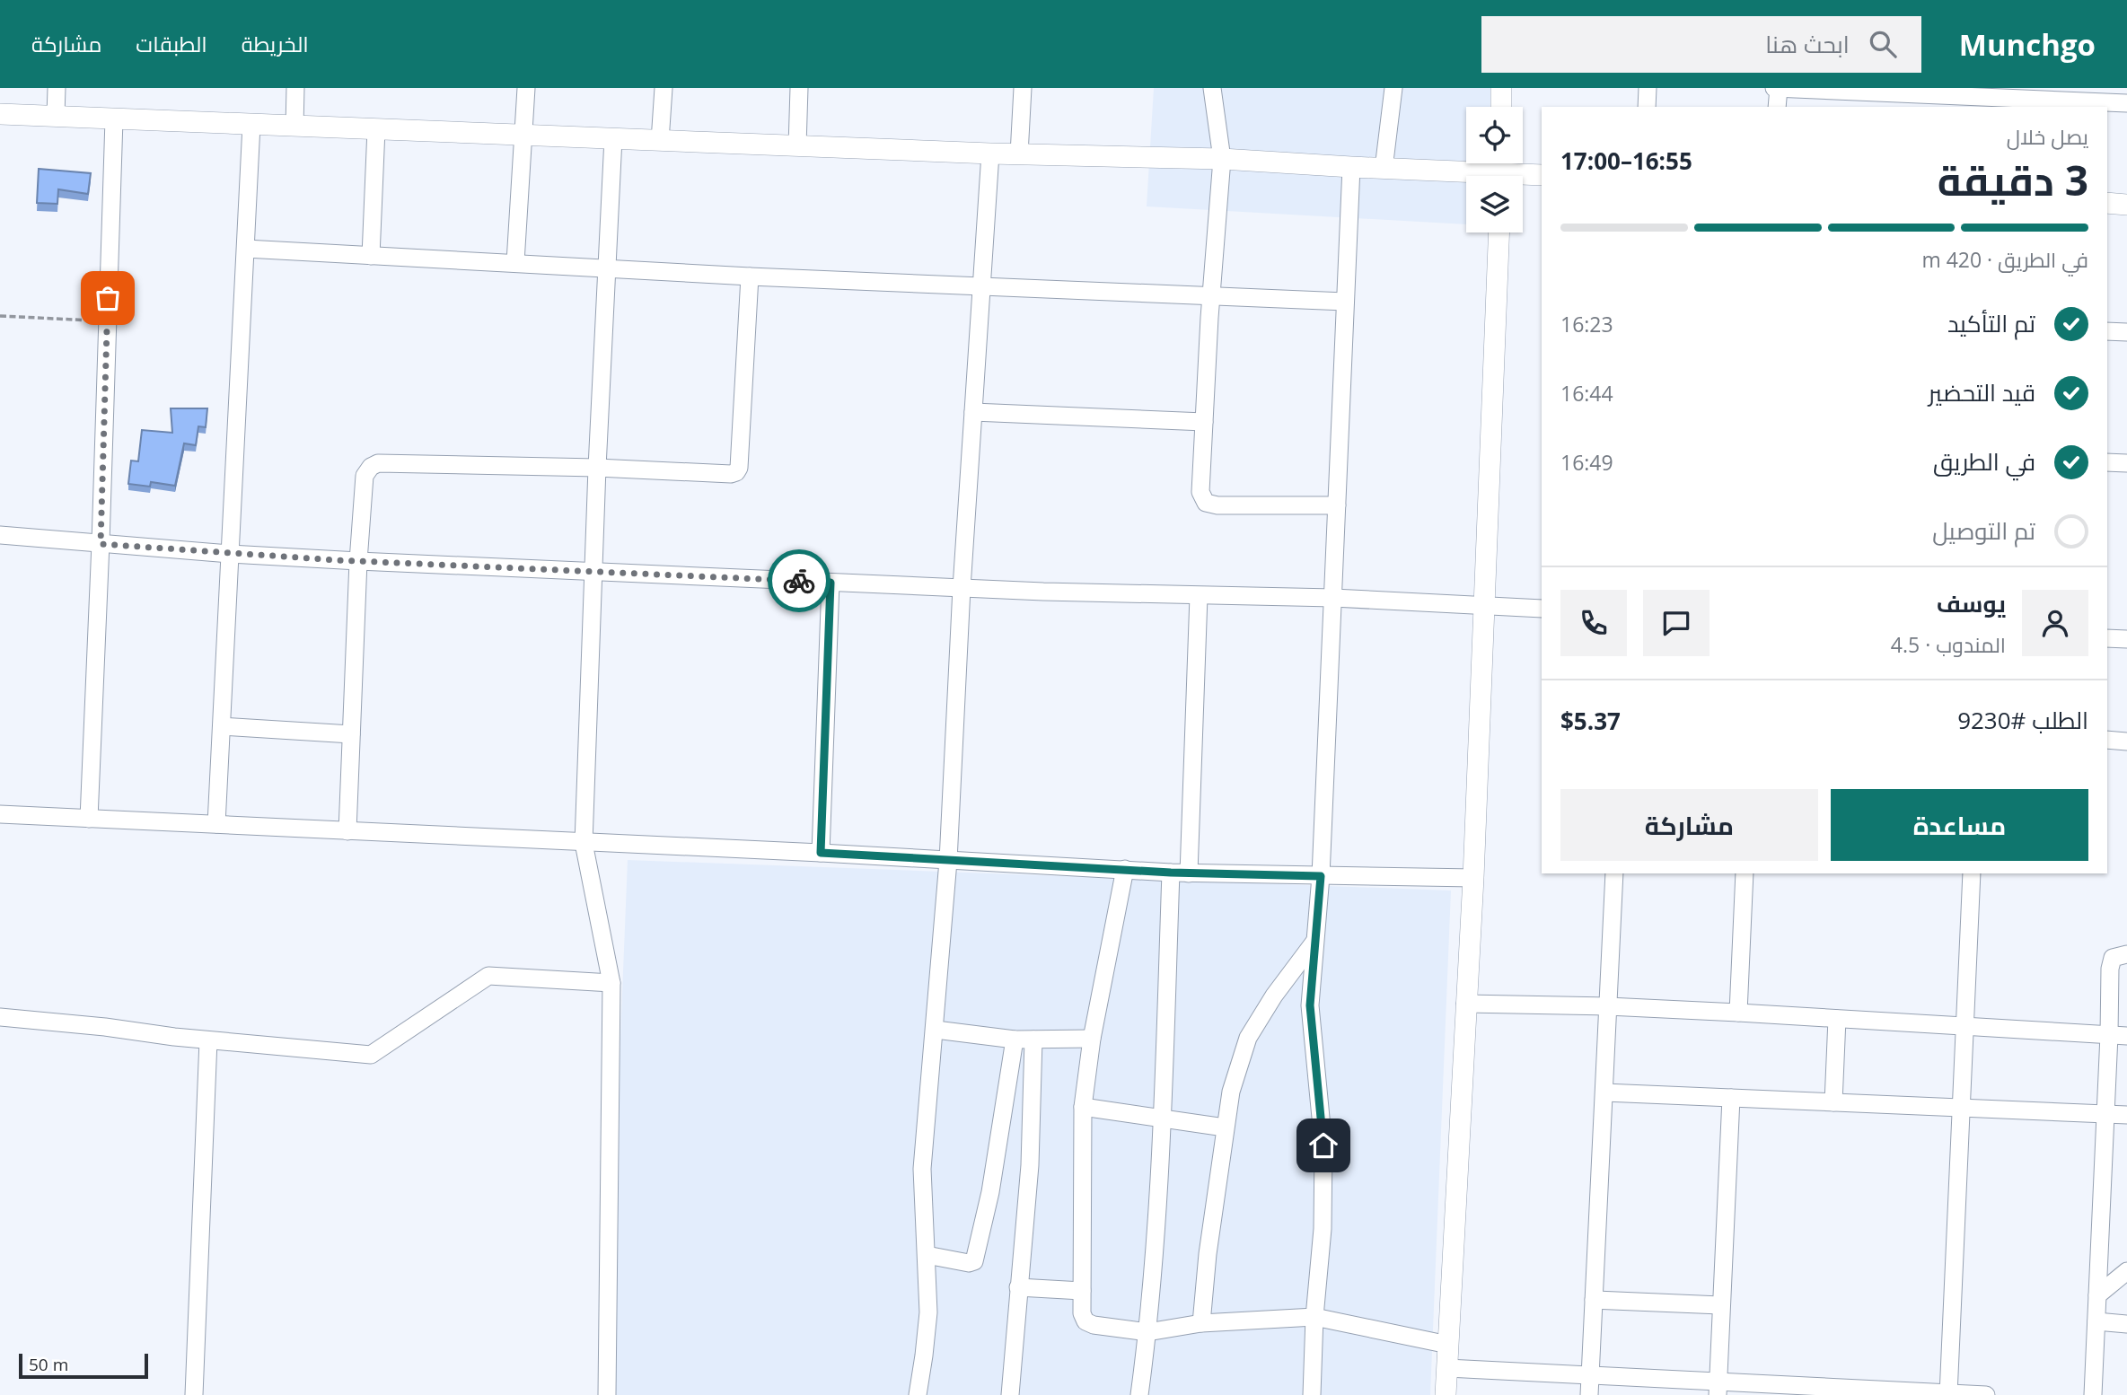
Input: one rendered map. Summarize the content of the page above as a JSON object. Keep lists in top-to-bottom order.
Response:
{
  "scale_bar": "50 m",
  "page": {
    "header": "Munchgo",
    "search": "ابحث هنا",
    "nav": ["الخريطة", "الطبقات", "مشاركة"],
    "heading": ["3 دقيقة", "يصل خلال", "16:55–17:00"],
    "panel": [
      "يوسف",
      "المندوب · 4.5",
      "الطلب #9230",
      "$5.37"
    ],
    "bar": "في الطريق · 420 m",
    "list": [
      ["تم التأكيد", "16:23"],
      ["قيد التحضير", "16:44"],
      ["في الطريق", "16:49"],
      "تم التوصيل"
    ],
    "buttons": ["مساعدة", "مشاركة"],
    "scale": "50 m"
  }
}
